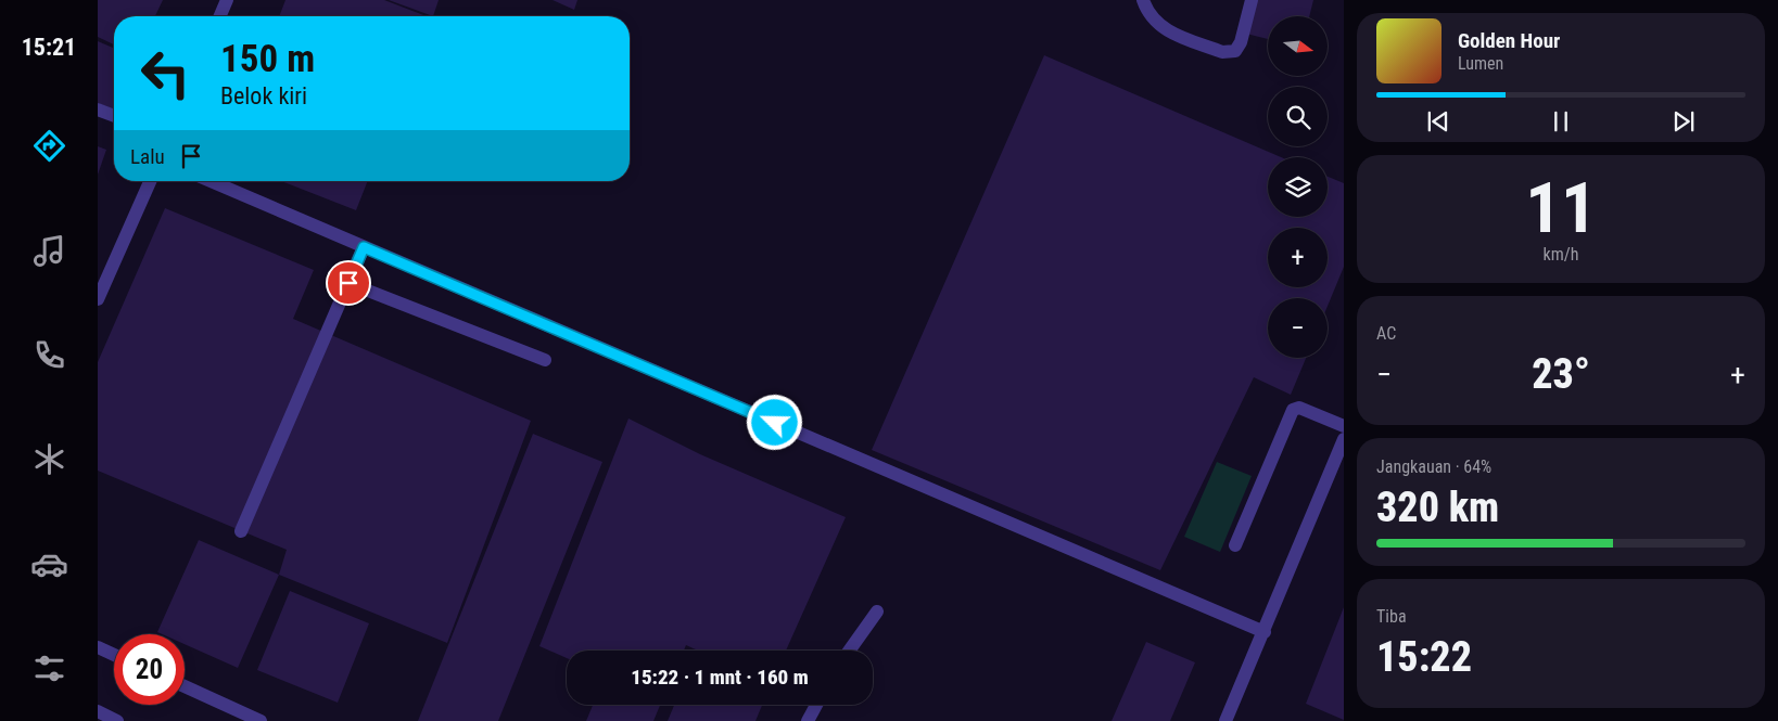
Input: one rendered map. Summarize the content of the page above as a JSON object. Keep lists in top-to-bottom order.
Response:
{
  "north": "right",
  "page": {
    "tabs": "15:21",
    "map_buttons": ["+", "−"],
    "turn": ["150 m", "Belok kiri"],
    "song": ["Golden Hour", "Lumen"],
    "then": "Lalu",
    "tile": [
      ["11", "km/h"],
      "AC",
      ["Jangkauan · 64%", "320 km"],
      ["Tiba", "15:22"]
    ],
    "heat": ["−", "23°", "+"],
    "limit": "20",
    "trip": "15:22 · 1 mnt · 160 m"
  }
}
